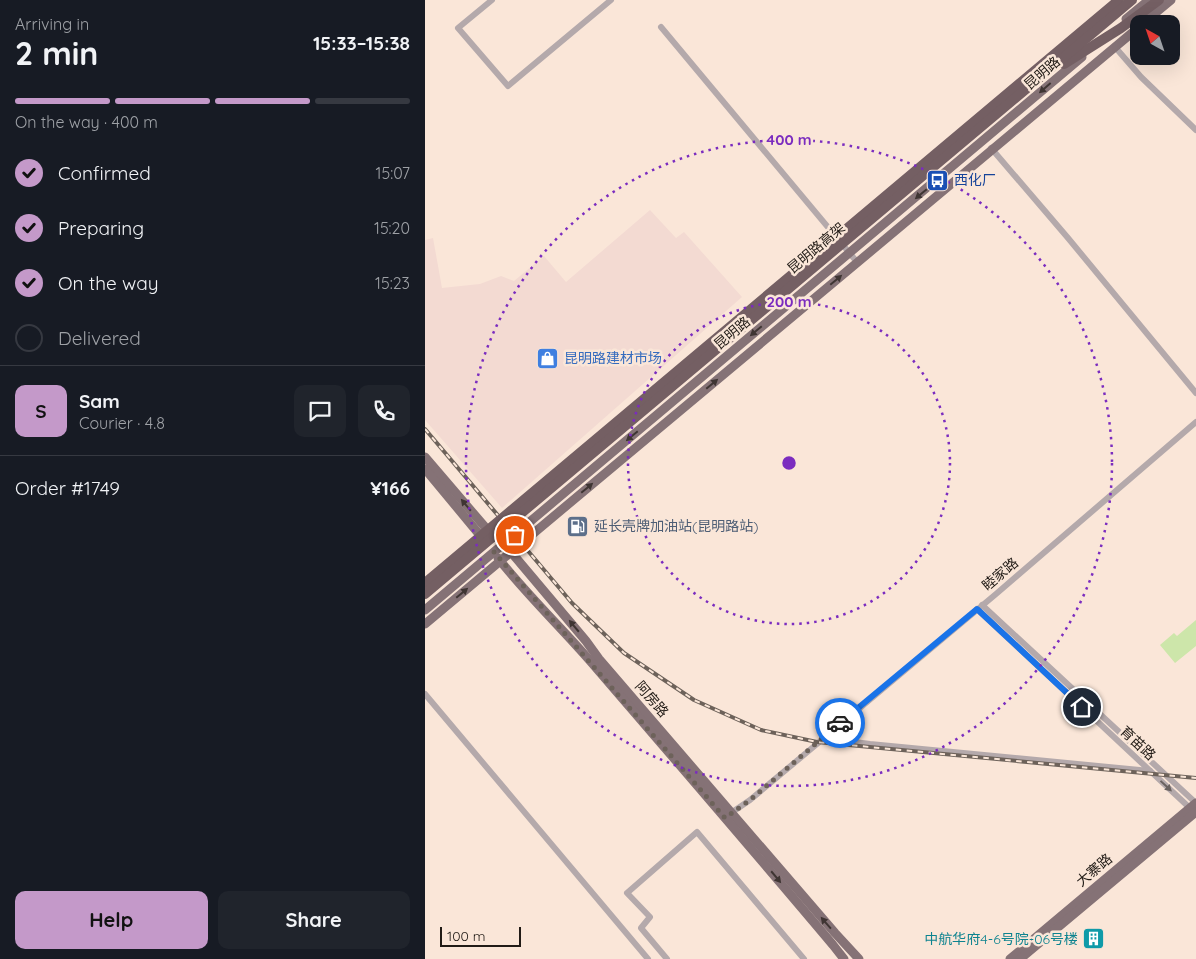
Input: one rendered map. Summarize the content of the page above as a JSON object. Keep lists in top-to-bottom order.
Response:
{
  "streets": {
    "highway": ["昆明路高架"],
    "main road": ["昆明路", "阿房路", "大寨路"],
    "street": ["睦家路", "育苗路"]
  },
  "crossings": [
    ["昆明路", "阿房路"],
    ["睦家路", "阿房路"],
    ["睦家路", "育苗路"],
    ["育苗路", "大寨路"]
  ],
  "places": {
    "bus stop": ["西化厂"],
    "shop": ["昆明路建材市场"],
    "fuel station": ["延长壳牌加油站(昆明路站)"],
    "building": ["中航华府4-6号院-06号楼"]
  },
  "scale_bar": "100 m",
  "north": "top left",
  "page": {
    "heading": ["2 min", "Arriving in", "15:33–15:38"],
    "panel": [
      "Sam",
      "Courier · 4.8",
      "Order #1749",
      "¥166"
    ],
    "bar": "On the way · 400 m",
    "list": [
      ["Confirmed", "15:07"],
      ["Preparing", "15:20"],
      ["On the way", "15:23"],
      "Delivered"
    ],
    "round": "S",
    "buttons": ["Help", "Share"],
    "scale": "100 m"
  },
  "rings": ["400 m", "200 m"]
}
